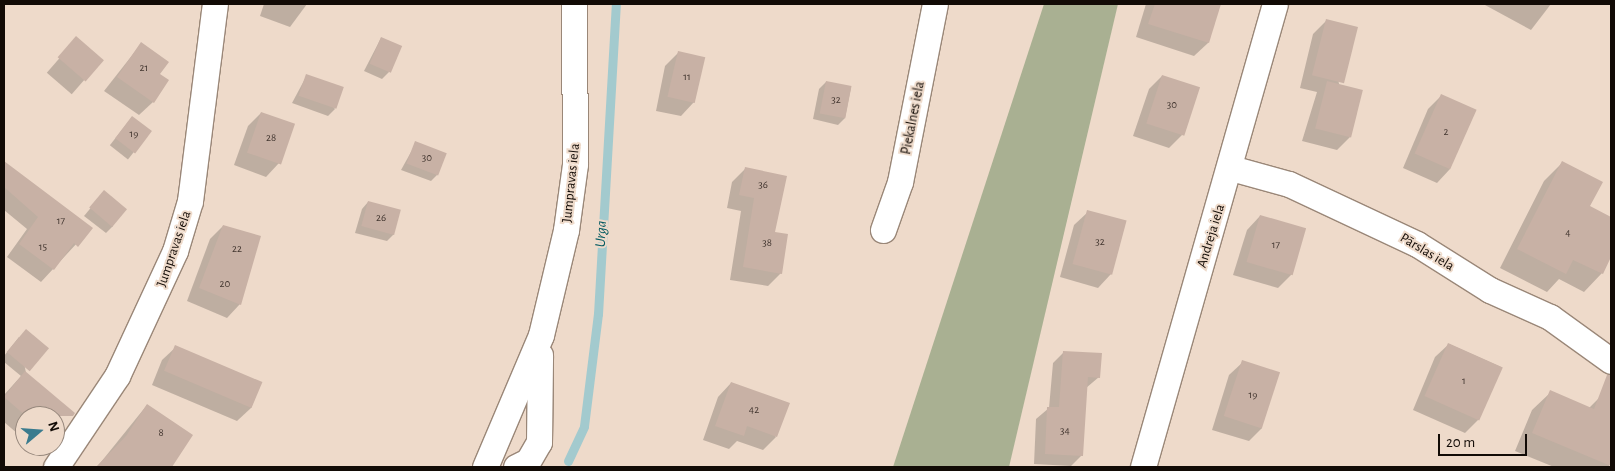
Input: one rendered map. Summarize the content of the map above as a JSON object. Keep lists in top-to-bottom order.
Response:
{
  "streets": {
    "street": [
      "Piekalnes iela",
      "Jumpravas iela",
      "Andreja iela",
      "Pārslas iela"
    ]
  },
  "crossings": [
    ["Andreja iela", "Pārslas iela"]
  ],
  "water": ["Urga"],
  "house_numbers": [
    "21",
    "11",
    "32",
    "30",
    "2",
    "19",
    "28",
    "30",
    "36",
    "26",
    "17",
    "4",
    "32",
    "38",
    "17",
    "15",
    "22",
    "20",
    "1",
    "19",
    "42",
    "34",
    "8"
  ],
  "scale_bar": "20 m",
  "north": "right"
}
